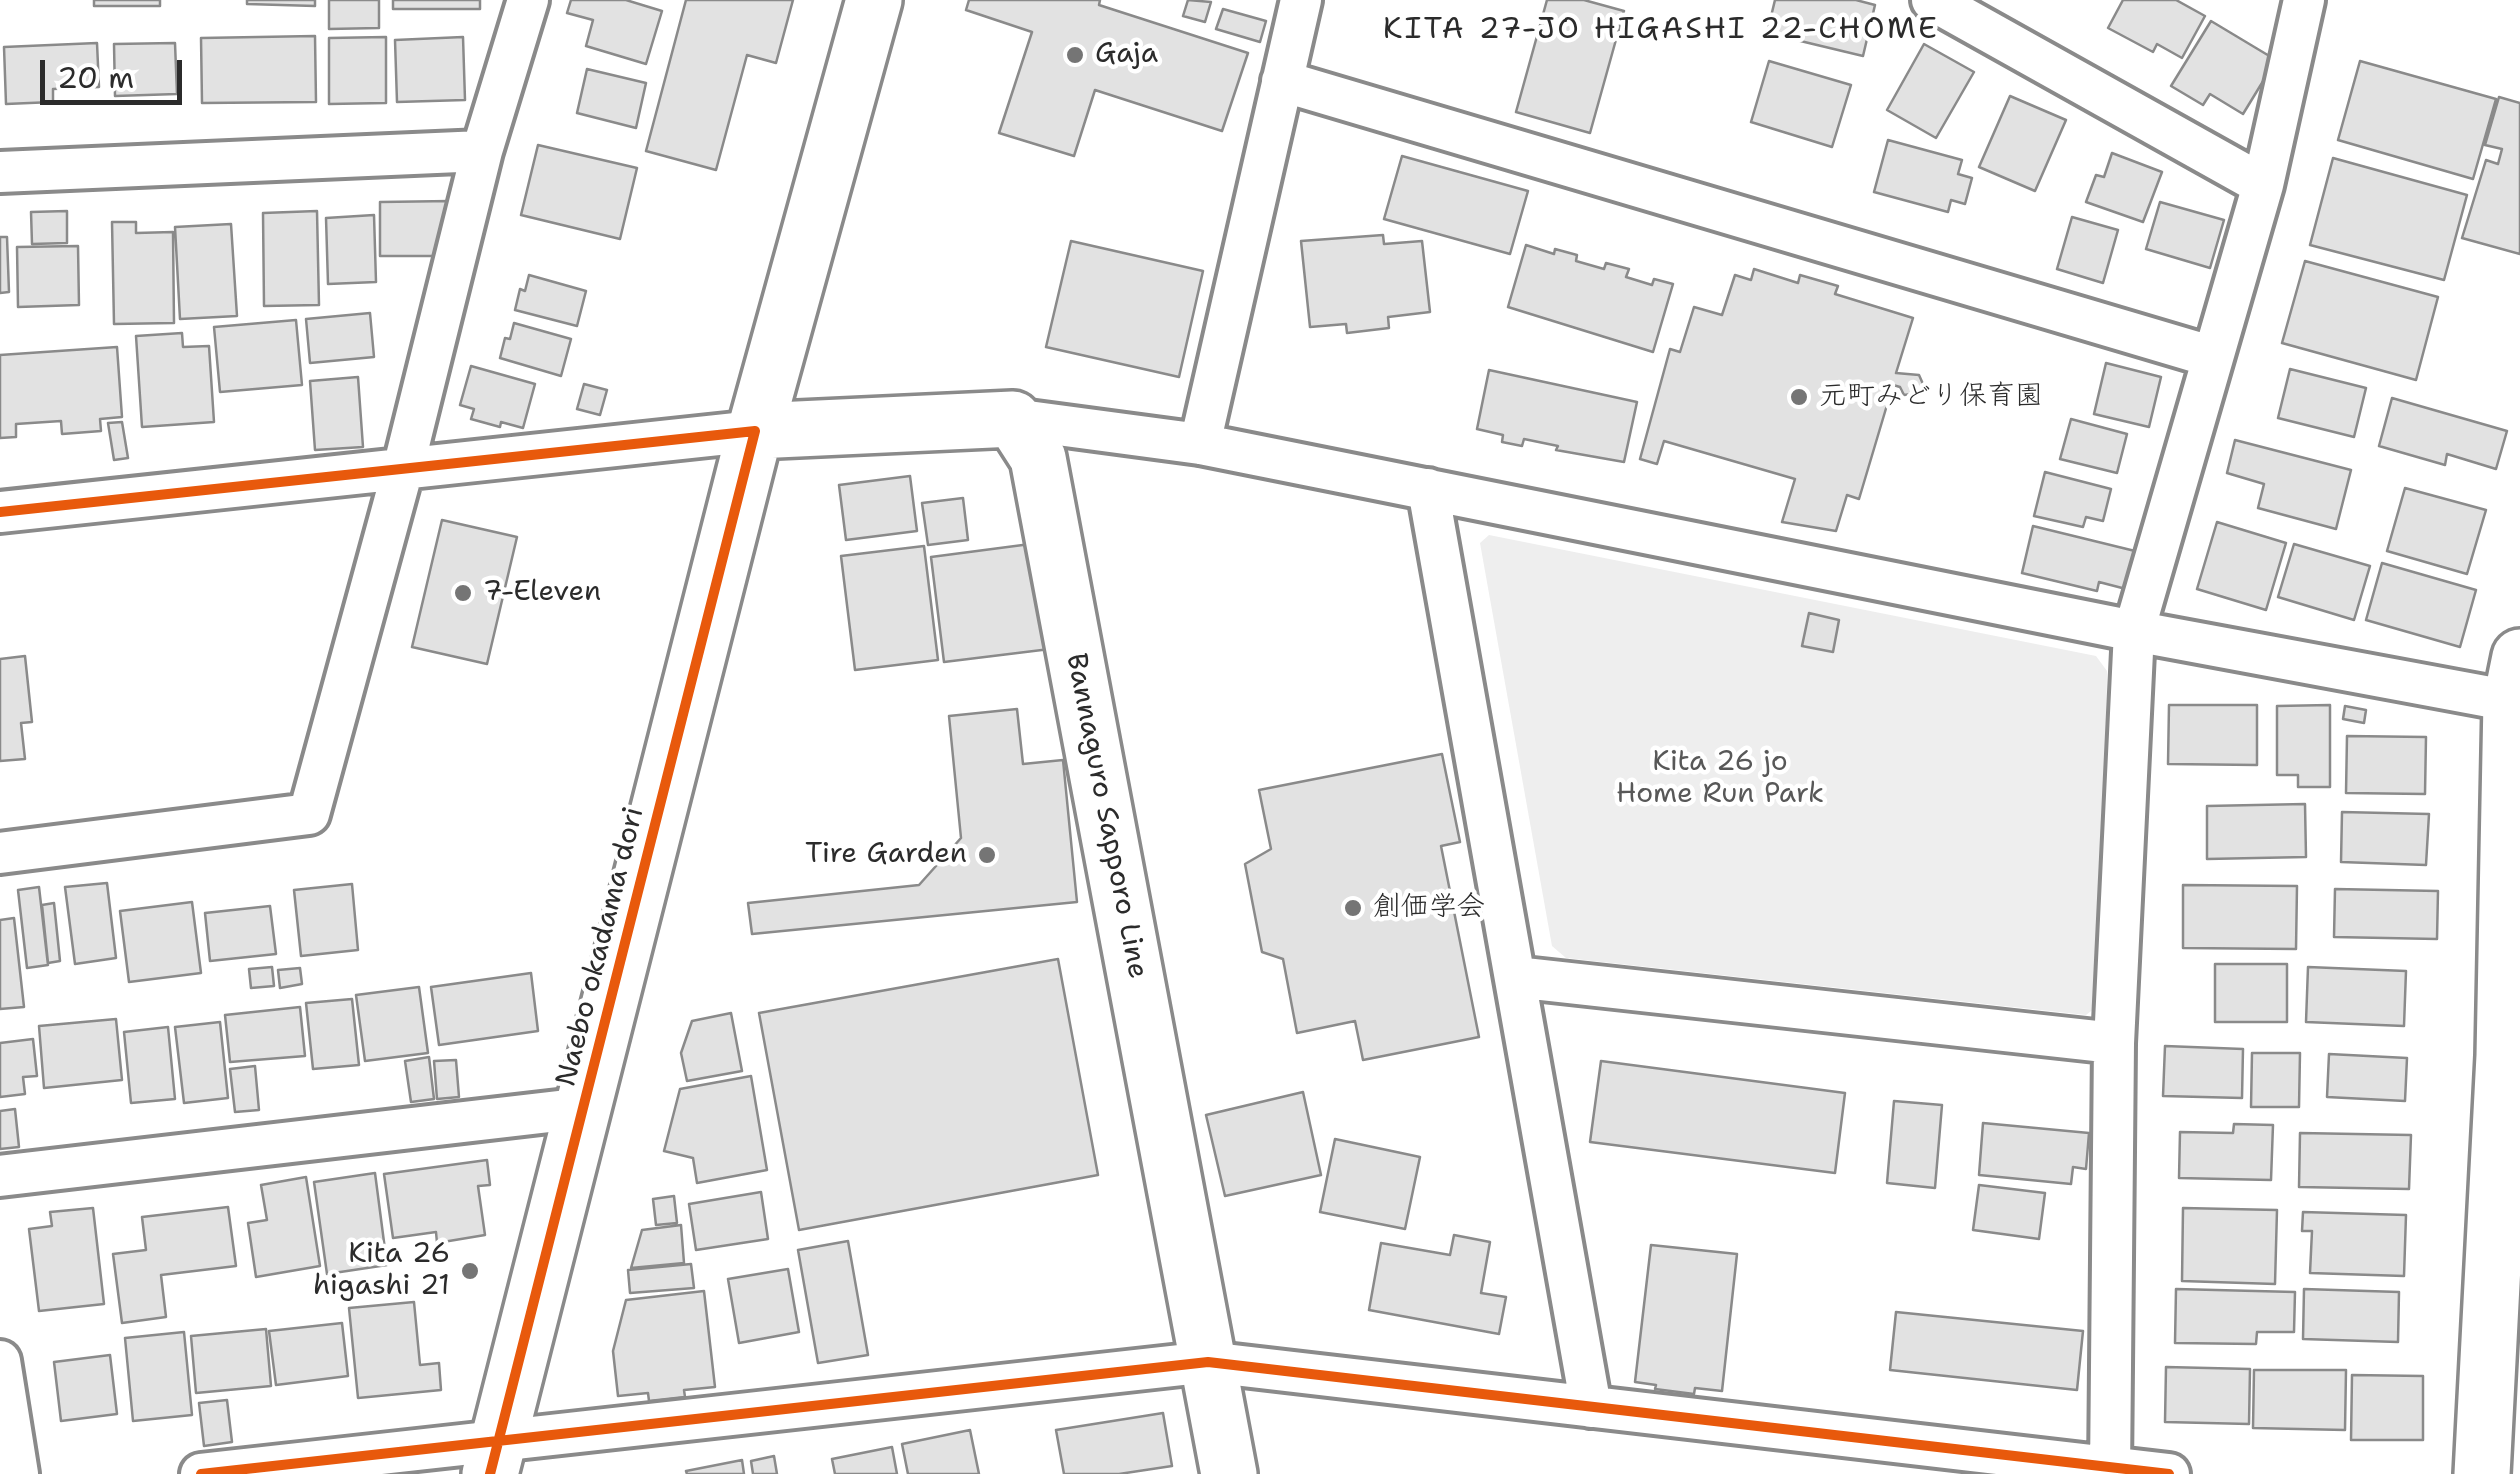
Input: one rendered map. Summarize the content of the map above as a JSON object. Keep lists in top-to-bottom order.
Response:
{
  "streets": {
    "street": ["Bannaguro Sapporo Line", "Naebo okadama dori"]
  },
  "districts": ["KITA 27-JO HIGASHI 22-CHOME"],
  "parks": ["Kita 26 jo Home Run Park"],
  "places": [
    "Gaja",
    "元町みどり保育園",
    "7-Eleven",
    "Tire Garden",
    "創価学会",
    "Kita 26 higashi 21"
  ],
  "scale_bar": "20 m"
}
